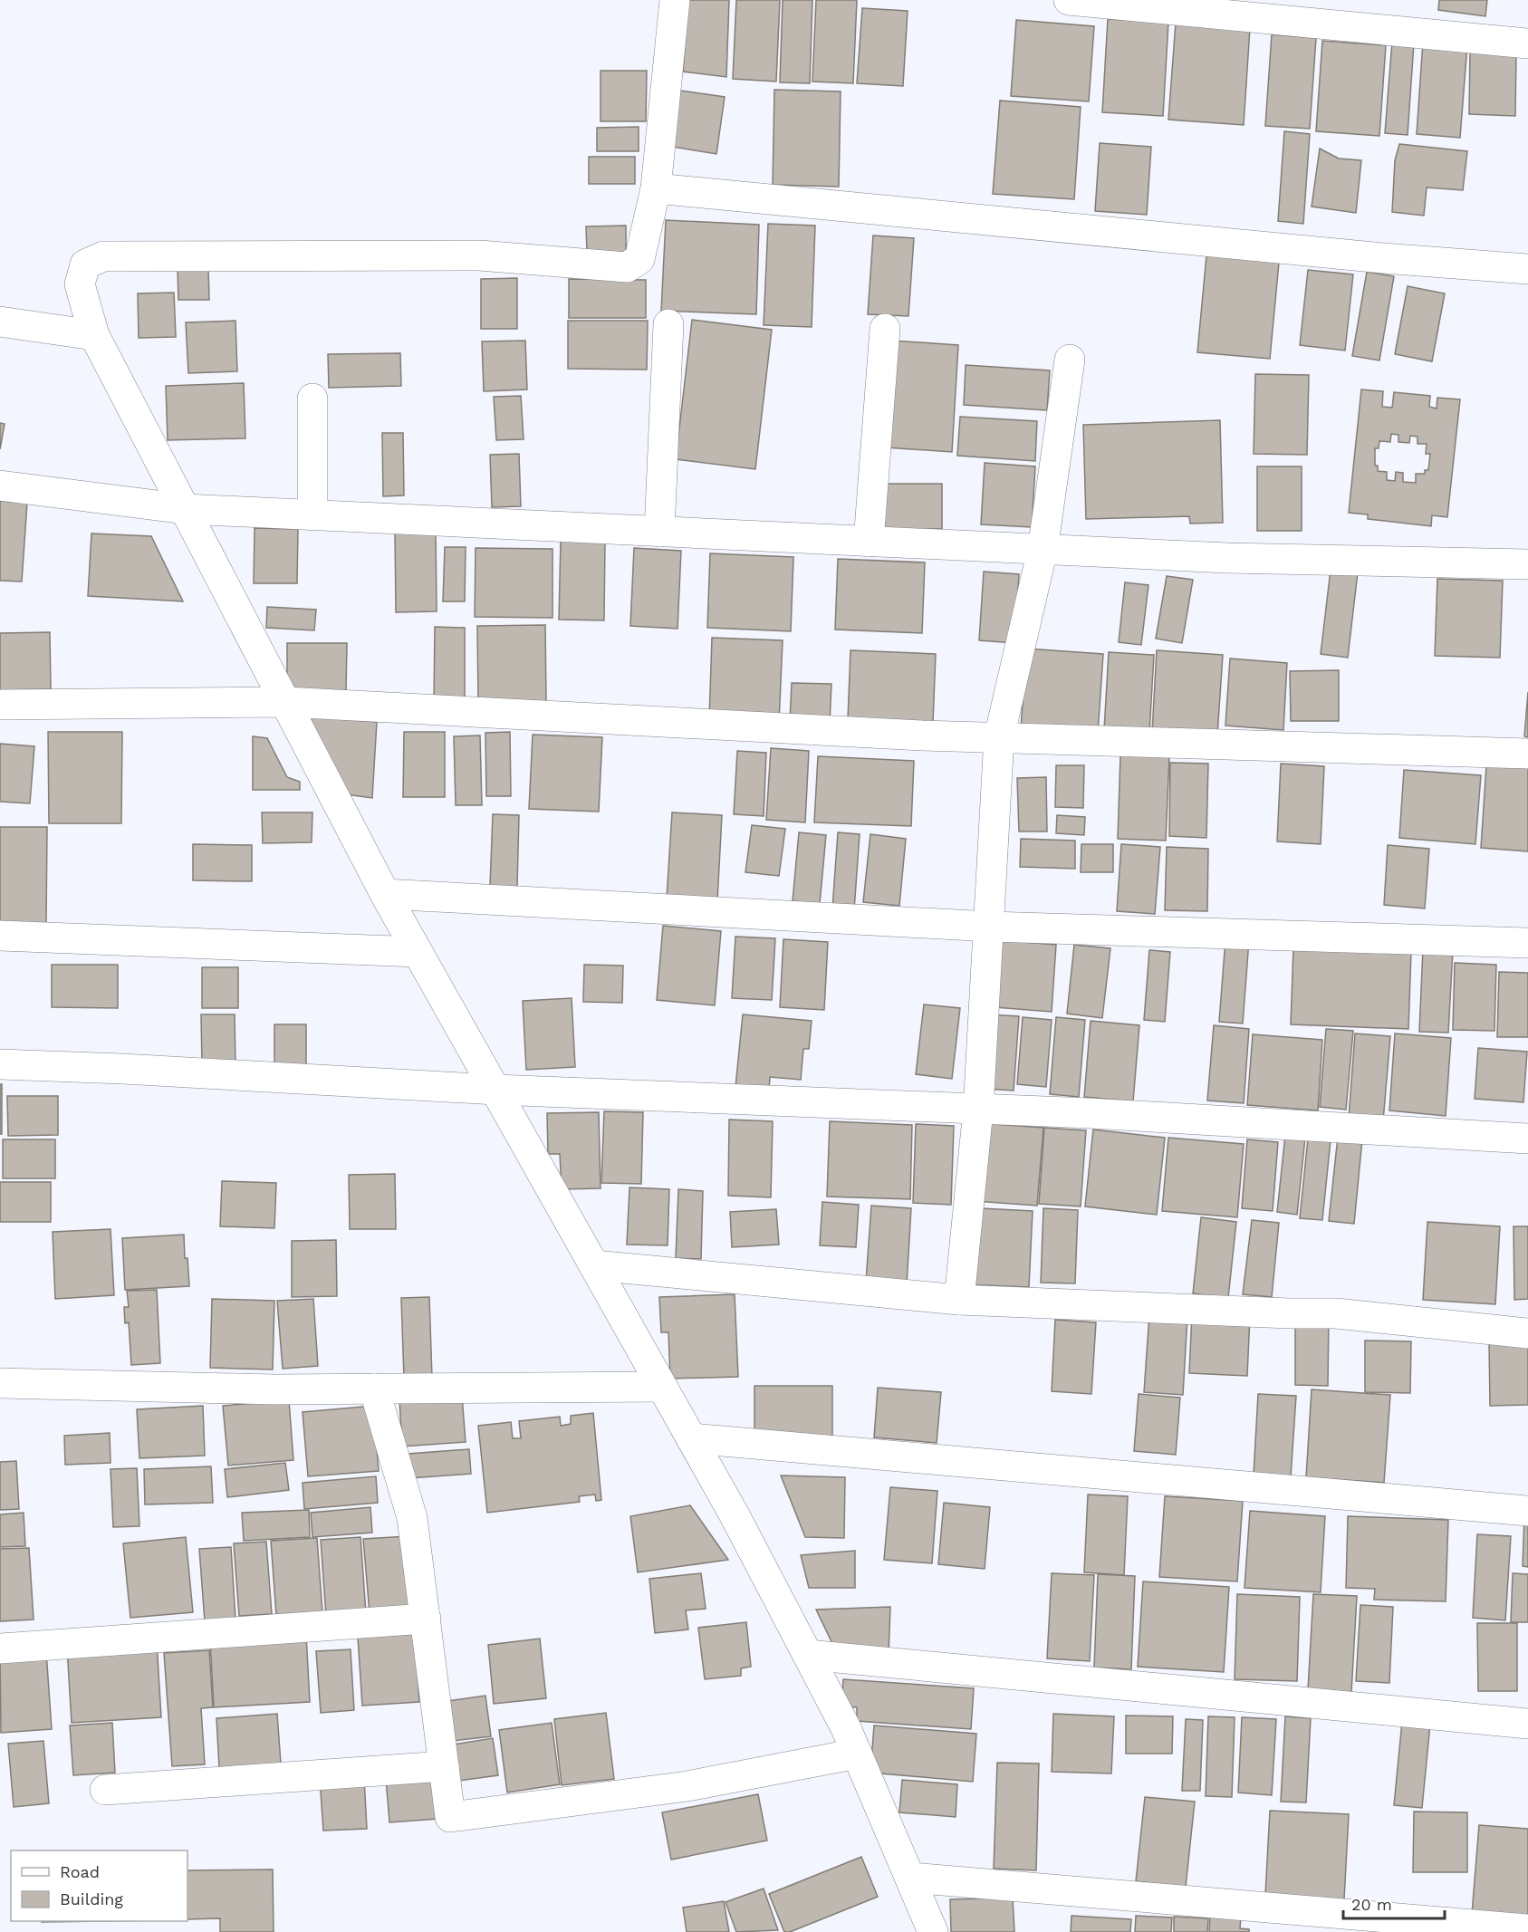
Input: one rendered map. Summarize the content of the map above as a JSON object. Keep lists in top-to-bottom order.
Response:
{
  "legend": ["Road", "Building"],
  "scale_bar": "20 m"
}
